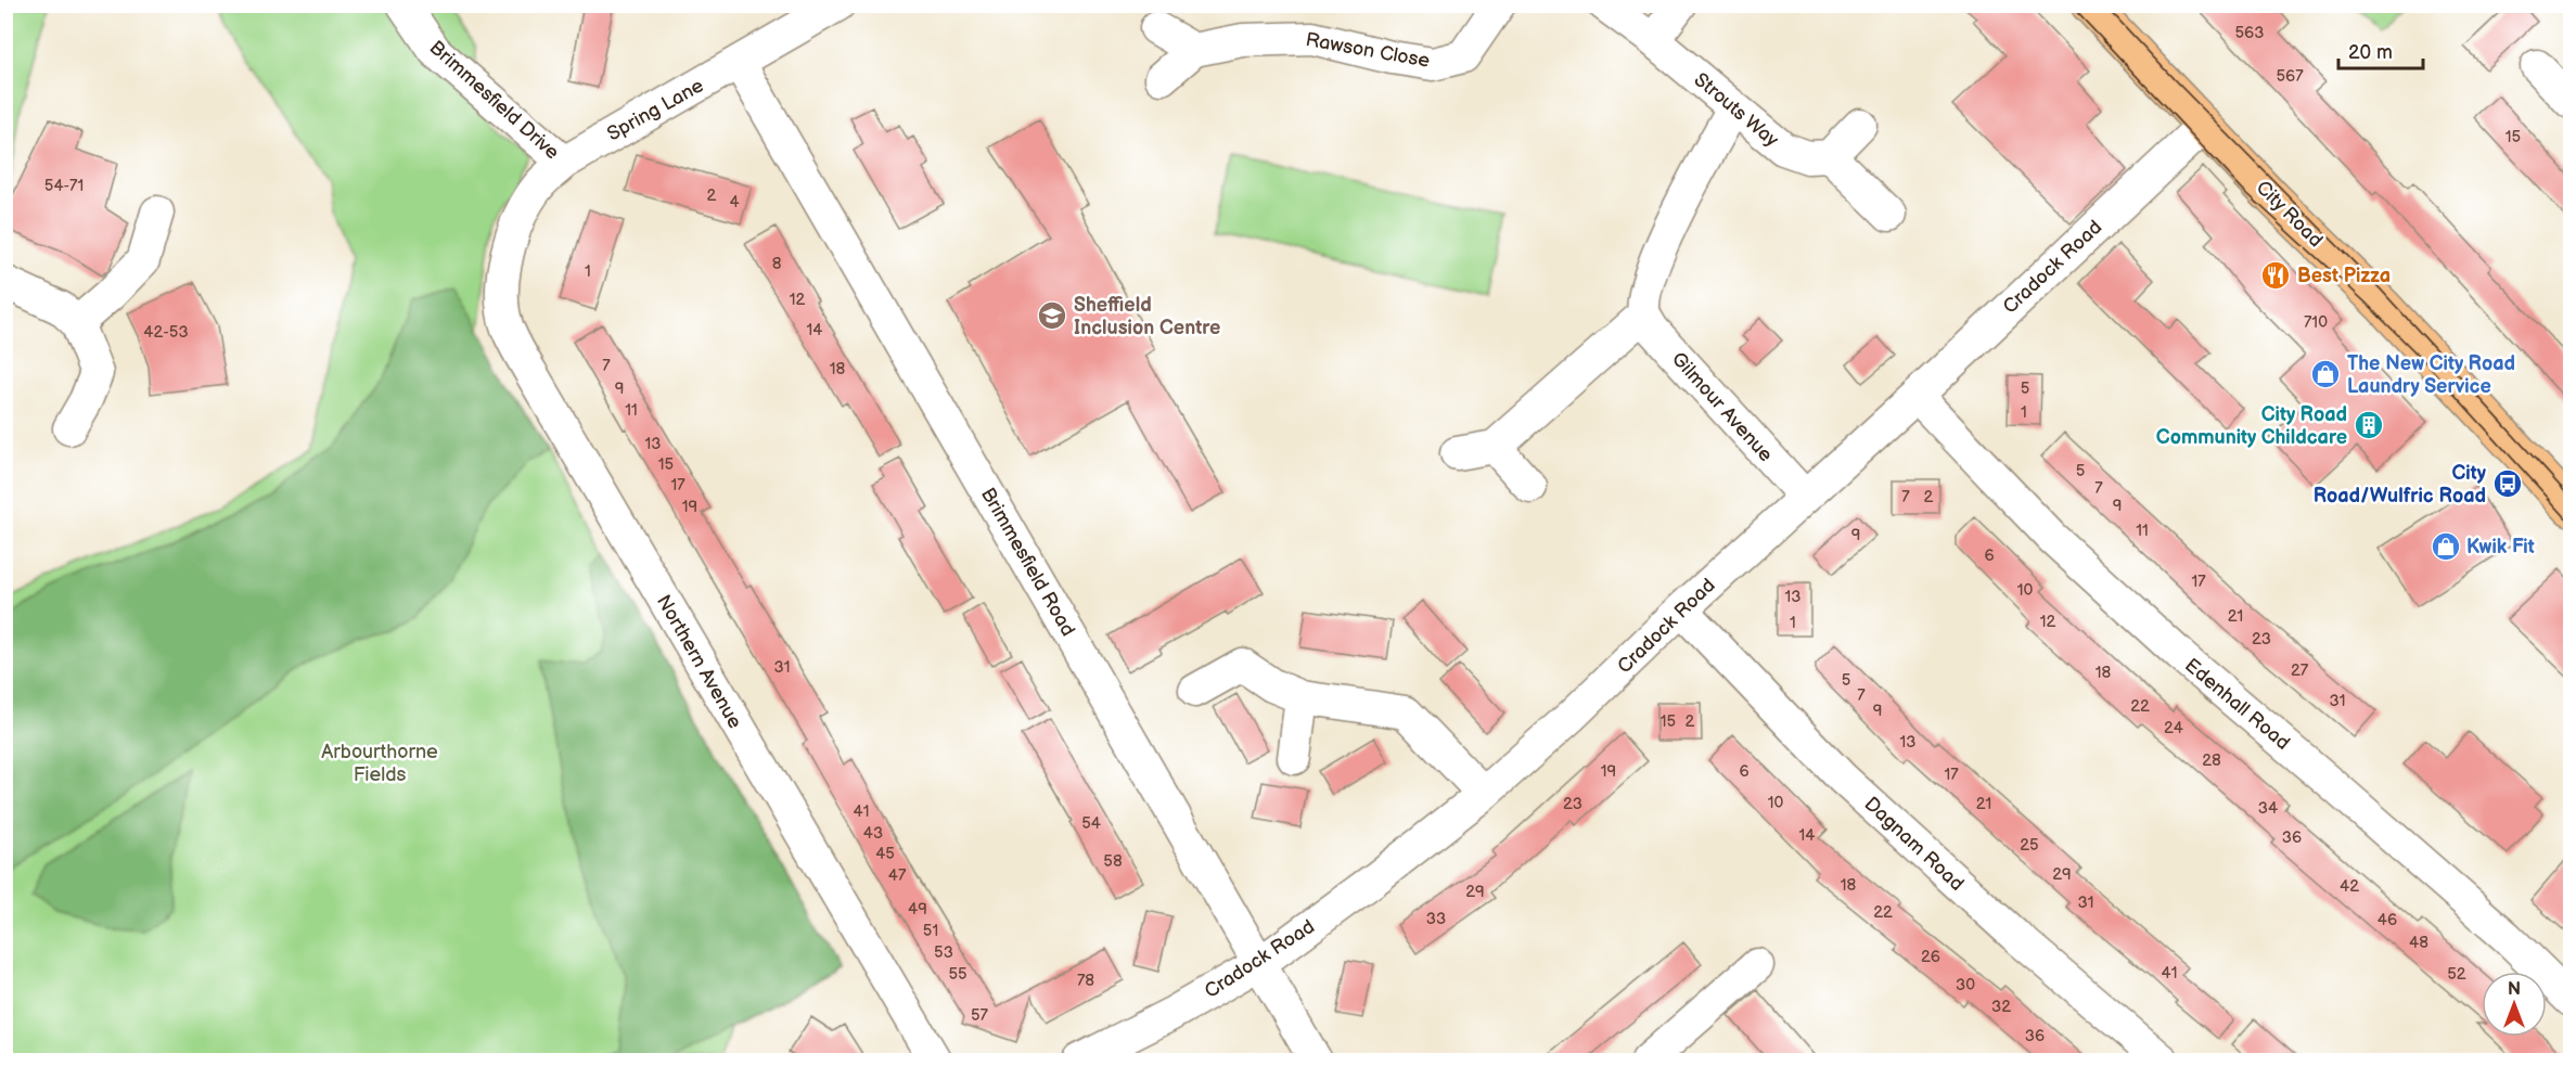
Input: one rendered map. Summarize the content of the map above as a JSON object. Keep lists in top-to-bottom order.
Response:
{
  "streets": {
    "main road": ["City Road"],
    "street": [
      "Rawson Close",
      "Brimmesfield Drive",
      "Spring Lane",
      "Strouts Way",
      "Cradock Road",
      "Gilmour Avenue",
      "Brimmesfield Road",
      "Northern Avenue",
      "Edenhall Road",
      "Dagnam Road"
    ]
  },
  "crossings": [
    ["Brimmesfield Drive", "Spring Lane"],
    ["Spring Lane", "Brimmesfield Road"],
    ["Spring Lane", "Northern Avenue"],
    ["City Road", "Cradock Road"],
    ["Cradock Road", "Gilmour Avenue"],
    ["Cradock Road", "Brimmesfield Road"],
    ["Cradock Road", "Edenhall Road"],
    ["Cradock Road", "Dagnam Road"]
  ],
  "parks": ["Arbourthorne Fields"],
  "places": {
    "restaurant": ["Best Pizza"],
    "school or university": ["Sheffield Inclusion Centre"],
    "shop": ["The New City Road Laundry Service", "Kwik Fit"],
    "building": ["City Road Community Childcare"],
    "bus stop": ["City Road/Wulfric Road"]
  },
  "house_numbers": [
    "563",
    "567",
    "15",
    "54-71",
    "2",
    "4",
    "8",
    "1",
    "12",
    "710",
    "14",
    "42-53",
    "7",
    "18",
    "9",
    "5",
    "11",
    "1",
    "13",
    "15",
    "5",
    "17",
    "7",
    "7",
    "2",
    "9",
    "19",
    "11",
    "9",
    "6",
    "17",
    "10",
    "13",
    "21",
    "12",
    "1",
    "23",
    "31",
    "27",
    "18",
    "5",
    "7",
    "31",
    "22",
    "9",
    "15",
    "2",
    "24",
    "13",
    "28",
    "19",
    "6",
    "17",
    "10",
    "23",
    "21",
    "34",
    "41",
    "54",
    "43",
    "14",
    "36",
    "25",
    "45",
    "58",
    "29",
    "47",
    "18",
    "42",
    "29",
    "31",
    "49",
    "22",
    "33",
    "46",
    "51",
    "48",
    "53",
    "26",
    "41",
    "55",
    "52",
    "78",
    "30",
    "32",
    "57",
    "36"
  ],
  "scale_bar": "20 m",
  "north": "top"
}
